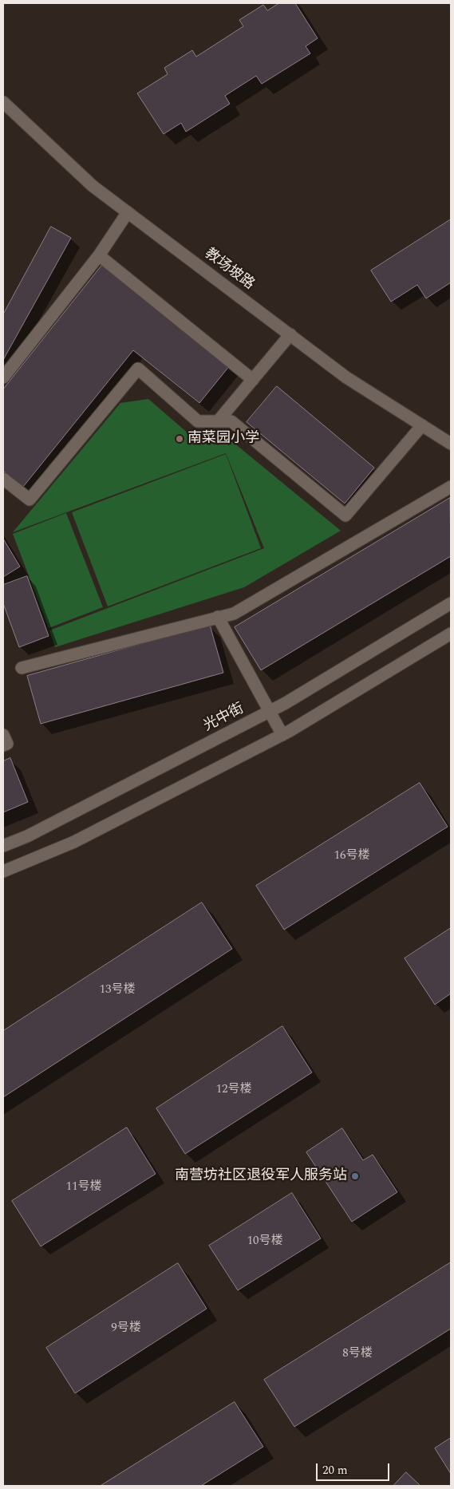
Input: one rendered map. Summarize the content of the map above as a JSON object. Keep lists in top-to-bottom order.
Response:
{
  "streets": {
    "street": ["教场坡路", "光中街"]
  },
  "places": ["南菜园小学", "南营坊社区退役军人服务站"],
  "house_numbers": [
    "16号楼",
    "13号楼",
    "12号楼",
    "11号楼",
    "10号楼",
    "9号楼",
    "8号楼"
  ],
  "scale_bar": "20 m"
}
